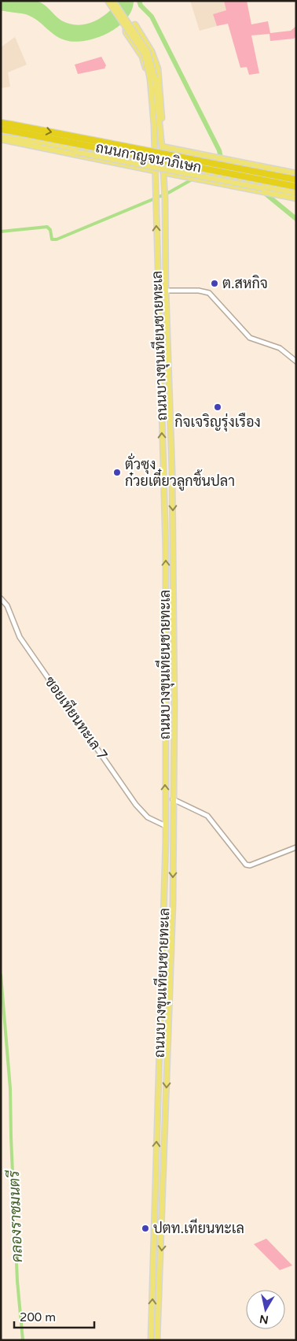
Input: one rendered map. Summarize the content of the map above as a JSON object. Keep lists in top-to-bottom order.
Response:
{
  "streets": {
    "highway": ["ถนนกาญจนาภิเษก"],
    "main road": ["ถนนบางขุนเทียนชายทะเล"],
    "street": ["ซอยเทียนทะเล 7"]
  },
  "crossings": [
    ["ถนนบางขุนเทียนชายทะเล", "ซอยเทียนทะเล 7"]
  ],
  "water": ["คลองราชมนตรี"],
  "places": [
    "ต.สหกิจ",
    "กิจเจริญรุ่งเรือง",
    "ตั่วซุง ก๋วยเตี๋ยวลูกชิ้นปลา",
    "ปตท.เทียนทะเล"
  ],
  "scale_bar": "200 m",
  "north": "bottom"
}
